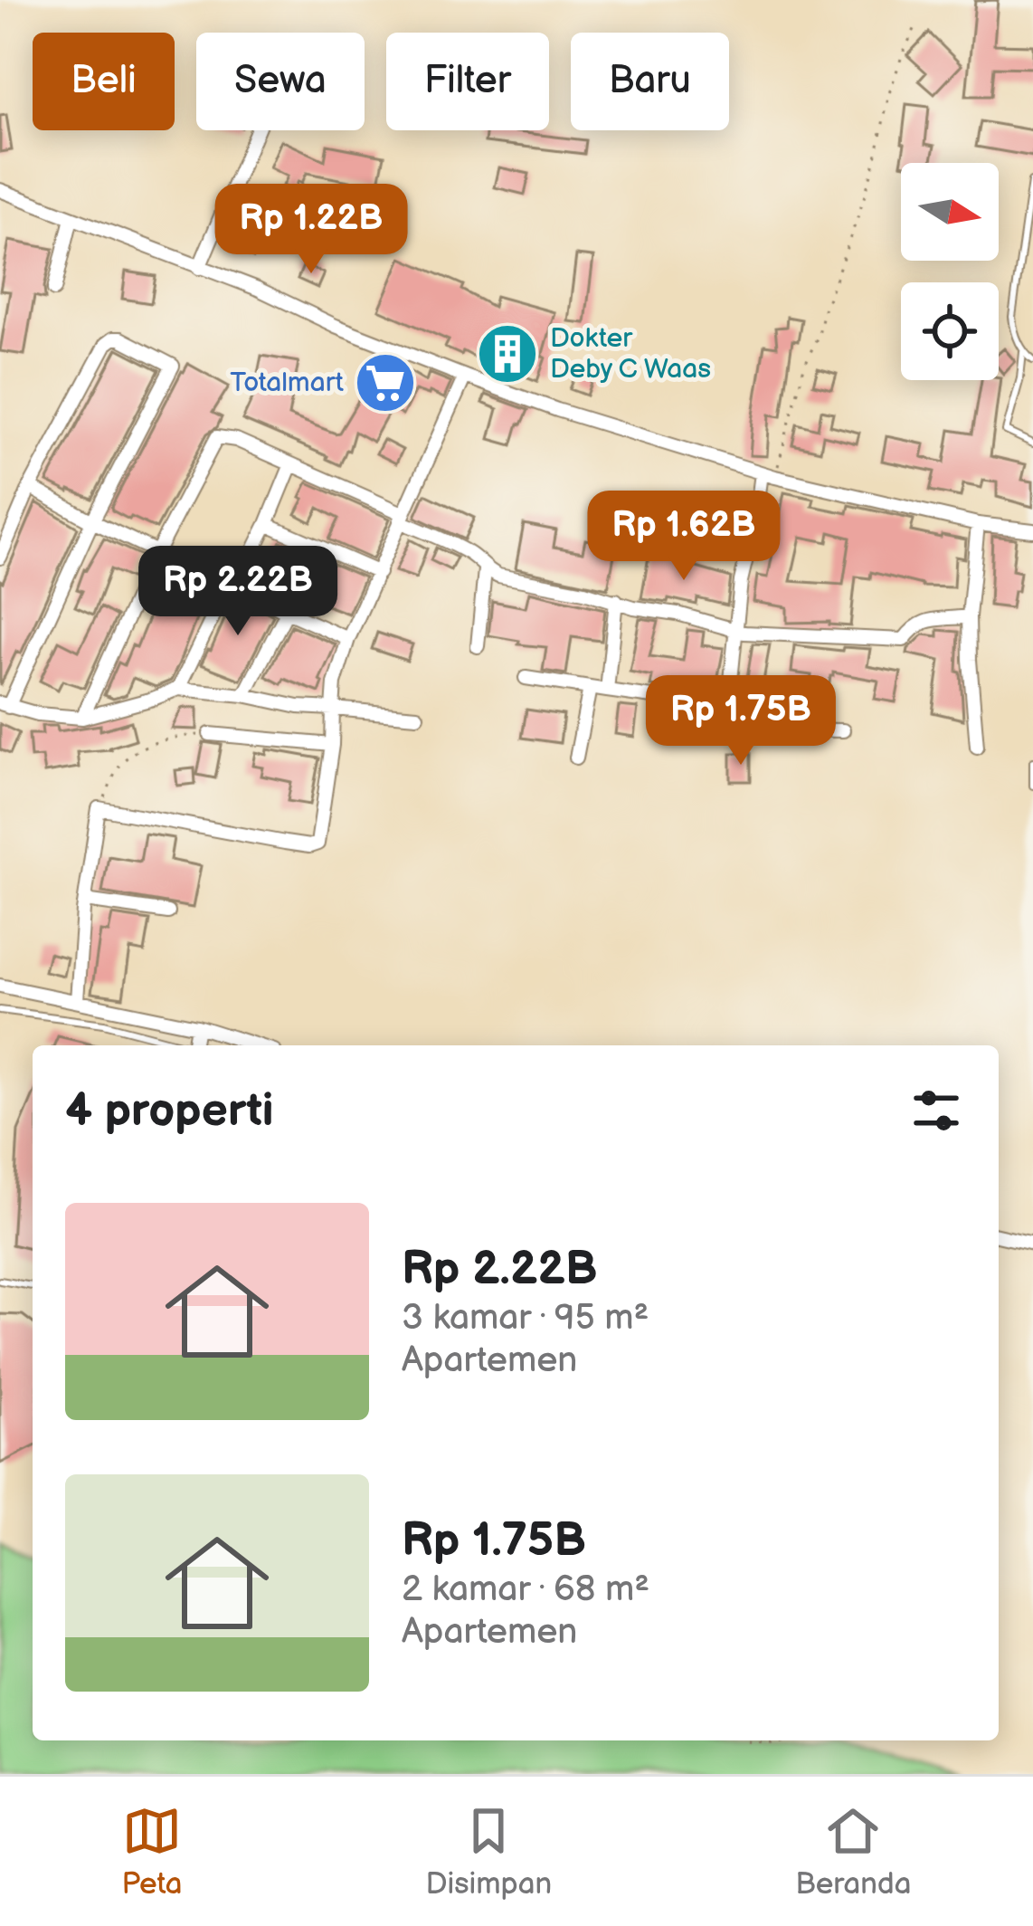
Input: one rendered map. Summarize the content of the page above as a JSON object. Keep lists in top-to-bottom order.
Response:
{
  "places": {
    "building": ["Dokter Deby C Waas"],
    "supermarket": ["Totalmart"]
  },
  "north": "right",
  "page": {
    "chip": [
      "Beli",
      "Sewa",
      "Filter",
      "Baru"
    ],
    "price": [
      "Rp 1.22B",
      "Rp 1.62B",
      "Rp 2.22B",
      "Rp 1.75B"
    ],
    "heading": "4 properti",
    "list": [
      {
        "name": "Rp 2.22B",
        "note": "3 kamar · 95 m² · Apartemen"
      },
      {
        "name": "Rp 1.75B",
        "note": "2 kamar · 68 m² · Apartemen"
      }
    ],
    "tabs": ["Peta", "Disimpan", "Beranda"]
  }
}
